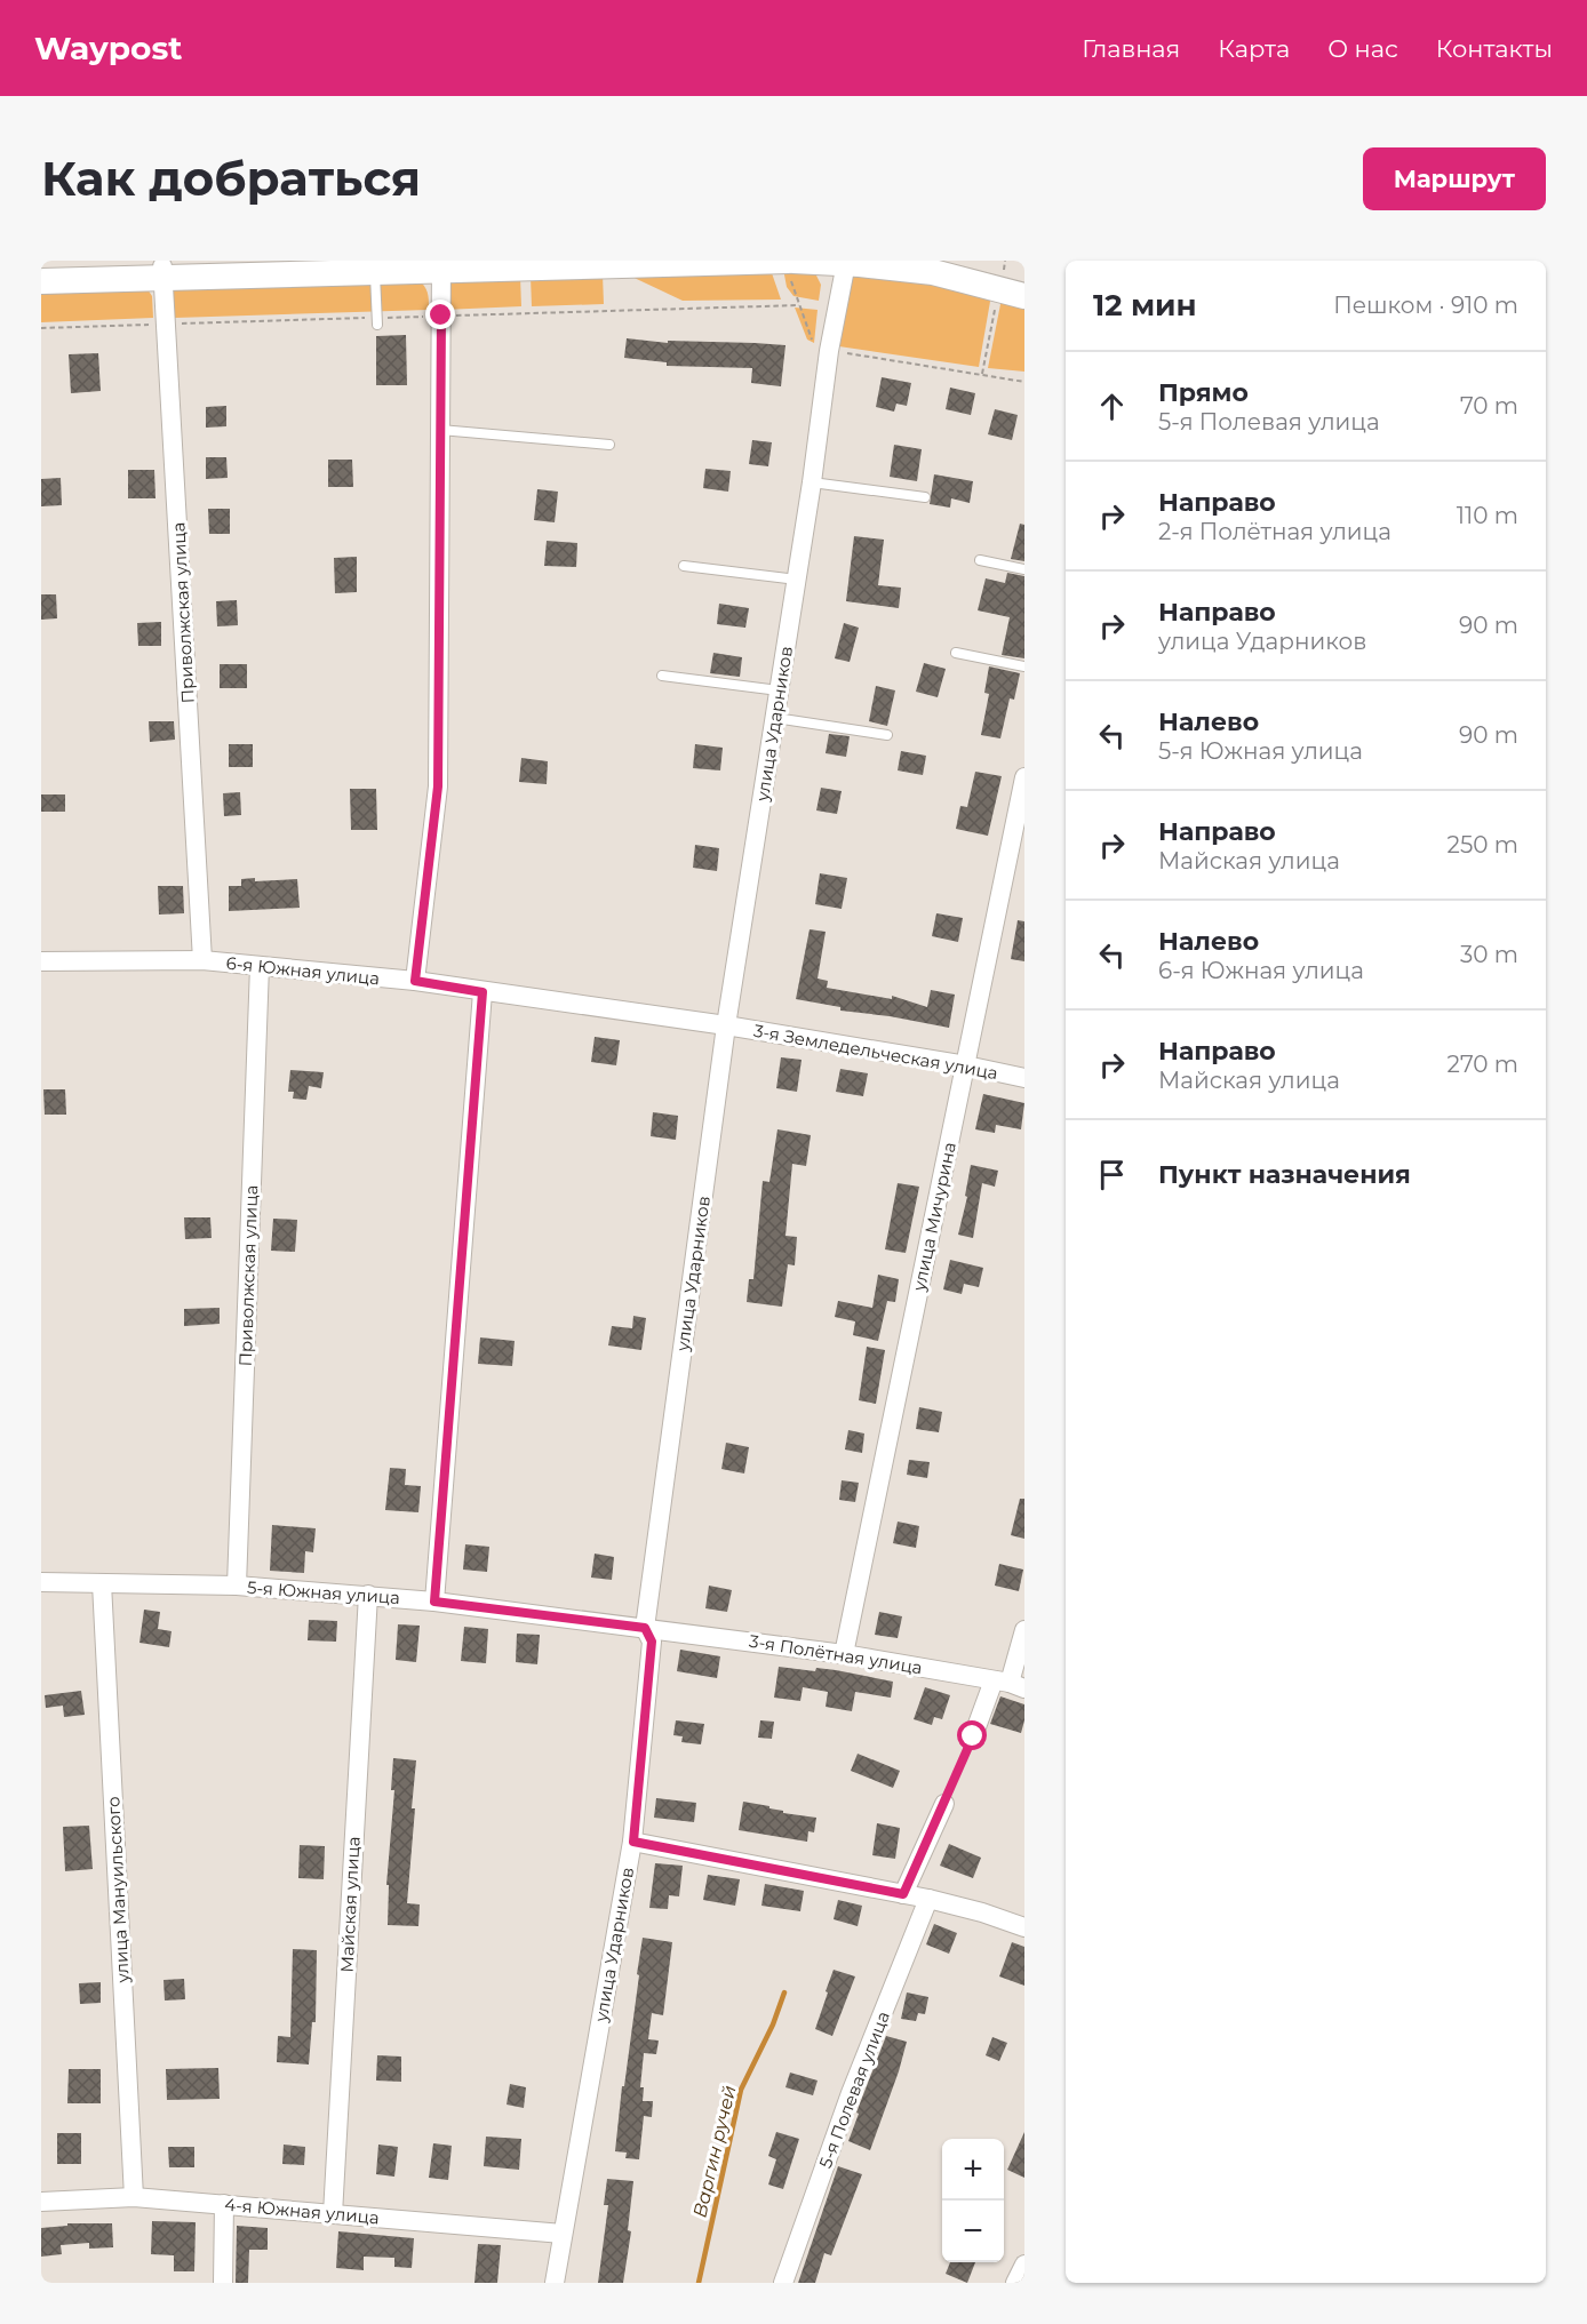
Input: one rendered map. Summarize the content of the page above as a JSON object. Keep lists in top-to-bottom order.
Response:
{
  "streets": {
    "street": [
      "Приволжская улица",
      "улица Ударников",
      "6-я Южная улица",
      "3-я Земледельческая улица",
      "улица Мичурина",
      "5-я Южная улица",
      "3-я Полётная улица",
      "улица Мануильского",
      "Майская улица",
      "5-я Полевая улица",
      "4-я Южная улица"
    ]
  },
  "crossings": [
    ["Приволжская улица", "6-я Южная улица"],
    ["Приволжская улица", "5-я Южная улица"],
    ["улица Ударников", "6-я Южная улица"],
    ["улица Ударников", "3-я Земледельческая улица"],
    ["улица Ударников", "5-я Южная улица"],
    ["улица Ударников", "3-я Полётная улица"],
    ["улица Ударников", "4-я Южная улица"],
    ["6-я Южная улица", "3-я Земледельческая улица"],
    ["3-я Земледельческая улица", "улица Мичурина"],
    ["улица Мичурина", "3-я Полётная улица"],
    ["5-я Южная улица", "3-я Полётная улица"],
    ["5-я Южная улица", "улица Мануильского"],
    ["5-я Южная улица", "Майская улица"],
    ["улица Мануильского", "4-я Южная улица"],
    ["Майская улица", "4-я Южная улица"]
  ],
  "water": ["Варгин ручей"],
  "page": {
    "header": "Waypost",
    "nav": [
      "Главная",
      "Карта",
      "О нас",
      "Контакты"
    ],
    "buttons": "Маршрут",
    "title": "Как добраться",
    "heading": ["12 мин", "Пешком · 910 m"],
    "list": [
      ["Прямо", "5-я Полевая улица", "70 m"],
      ["Направо", "2-я Полётная улица", "110 m"],
      ["Направо", "улица Ударников", "90 m"],
      ["Налево", "5-я Южная улица", "90 m"],
      ["Направо", "Майская улица", "250 m"],
      ["Налево", "6-я Южная улица", "30 m"],
      ["Направо", "Майская улица", "270 m"],
      "Пункт назначения"
    ],
    "map_buttons": ["+", "−"]
  }
}
